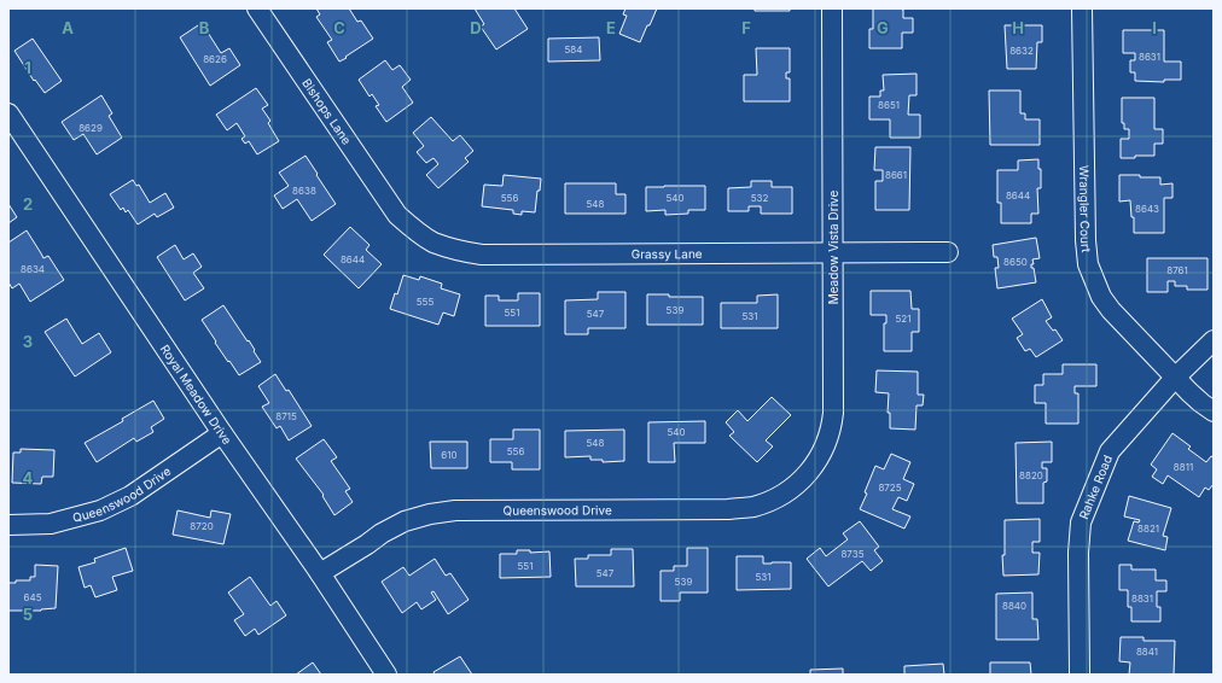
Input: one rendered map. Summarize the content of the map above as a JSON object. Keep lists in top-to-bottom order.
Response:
{
  "streets": {
    "street": [
      "Bishops Lane",
      "Wrangler Court",
      "Meadow Vista Drive",
      "Grassy Lane",
      "Royal Meadow Drive",
      "Rahke Road",
      "Queenswood Drive"
    ]
  },
  "crossings": [
    ["Bishops Lane", "Grassy Lane"],
    ["Wrangler Court", "Rahke Road"],
    ["Meadow Vista Drive", "Grassy Lane"],
    ["Meadow Vista Drive", "Queenswood Drive"],
    ["Royal Meadow Drive", "Queenswood Drive"]
  ],
  "house_numbers": [
    "584",
    "8632",
    "8631",
    "8626",
    "8651",
    "8629",
    "8661",
    "8638",
    "8644",
    "556",
    "540",
    "532",
    "548",
    "8643",
    "8644",
    "8650",
    "8634",
    "8761",
    "555",
    "539",
    "551",
    "547",
    "531",
    "521",
    "8715",
    "540",
    "548",
    "556",
    "610",
    "8811",
    "8820",
    "8725",
    "8720",
    "8821",
    "8735",
    "551",
    "547",
    "531",
    "539",
    "645",
    "8831",
    "8840",
    "8841"
  ],
  "grid": {
    "columns": [
      "A",
      "B",
      "C",
      "D",
      "E",
      "F",
      "G",
      "H",
      "I"
    ],
    "rows": [
      "1",
      "2",
      "3",
      "4",
      "5"
    ]
  }
}
